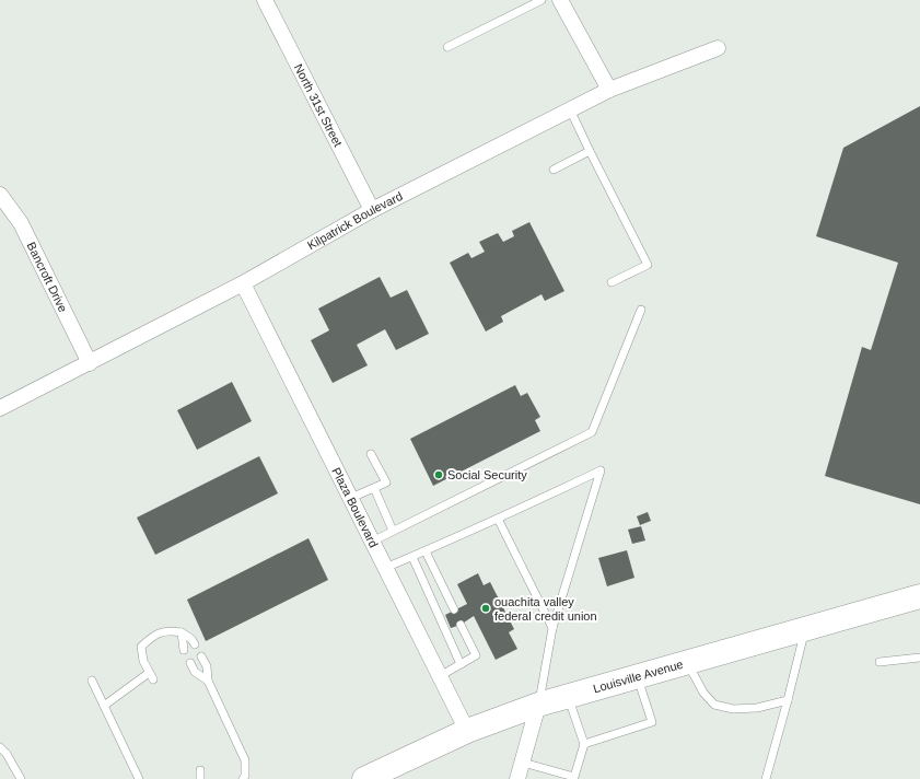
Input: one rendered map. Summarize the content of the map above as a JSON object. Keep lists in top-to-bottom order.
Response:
{
  "streets": {
    "main road": ["Louisville Avenue"],
    "street": [
      "North 31st Street",
      "Kilpatrick Boulevard",
      "Bancroft Drive",
      "Plaza Boulevard"
    ]
  },
  "crossings": [
    ["North 31st Street", "Kilpatrick Boulevard"],
    ["Kilpatrick Boulevard", "Bancroft Drive"],
    ["Kilpatrick Boulevard", "Plaza Boulevard"],
    ["Plaza Boulevard", "Louisville Avenue"]
  ],
  "places": ["Social Security", "ouachita valley federal credit union"]
}
